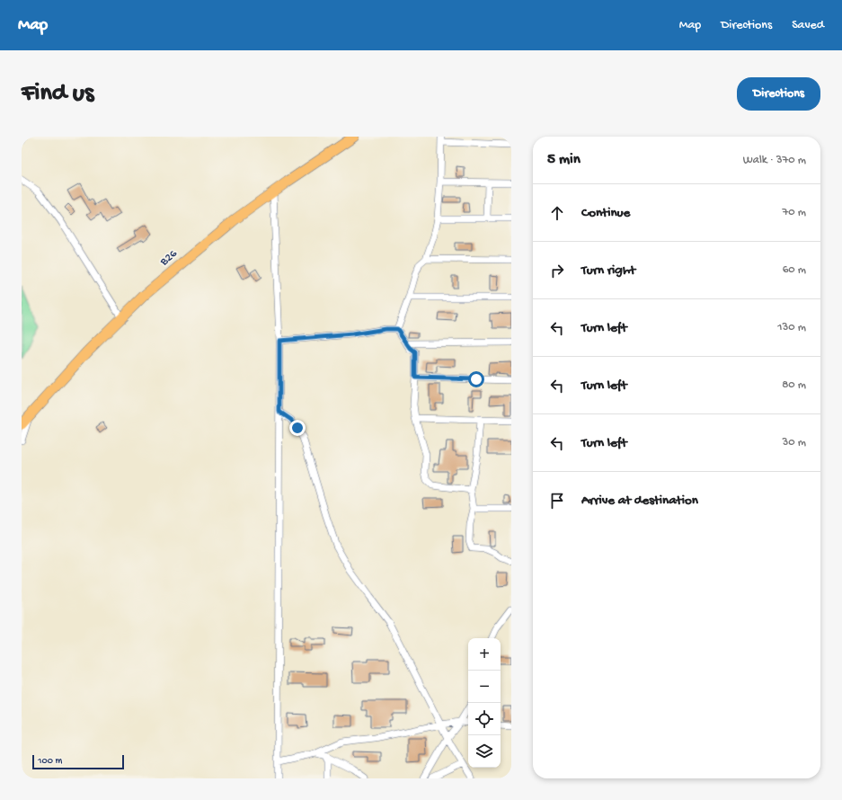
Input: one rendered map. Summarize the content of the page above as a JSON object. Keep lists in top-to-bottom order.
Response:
{
  "streets": {
    "highway": ["B26"]
  },
  "scale_bar": "100 m",
  "page": {
    "header": "Map",
    "nav": ["Map", "Directions", "Saved"],
    "buttons": "Directions",
    "title": "Find us",
    "heading": ["5 min", "Walk · 370 m"],
    "list": [
      ["Continue", "70 m"],
      ["Turn right", "60 m"],
      ["Turn left", "130 m"],
      ["Turn left", "80 m"],
      ["Turn left", "30 m"],
      "Arrive at destination"
    ],
    "map_buttons": ["+", "−"],
    "scale": "100 m"
  }
}
